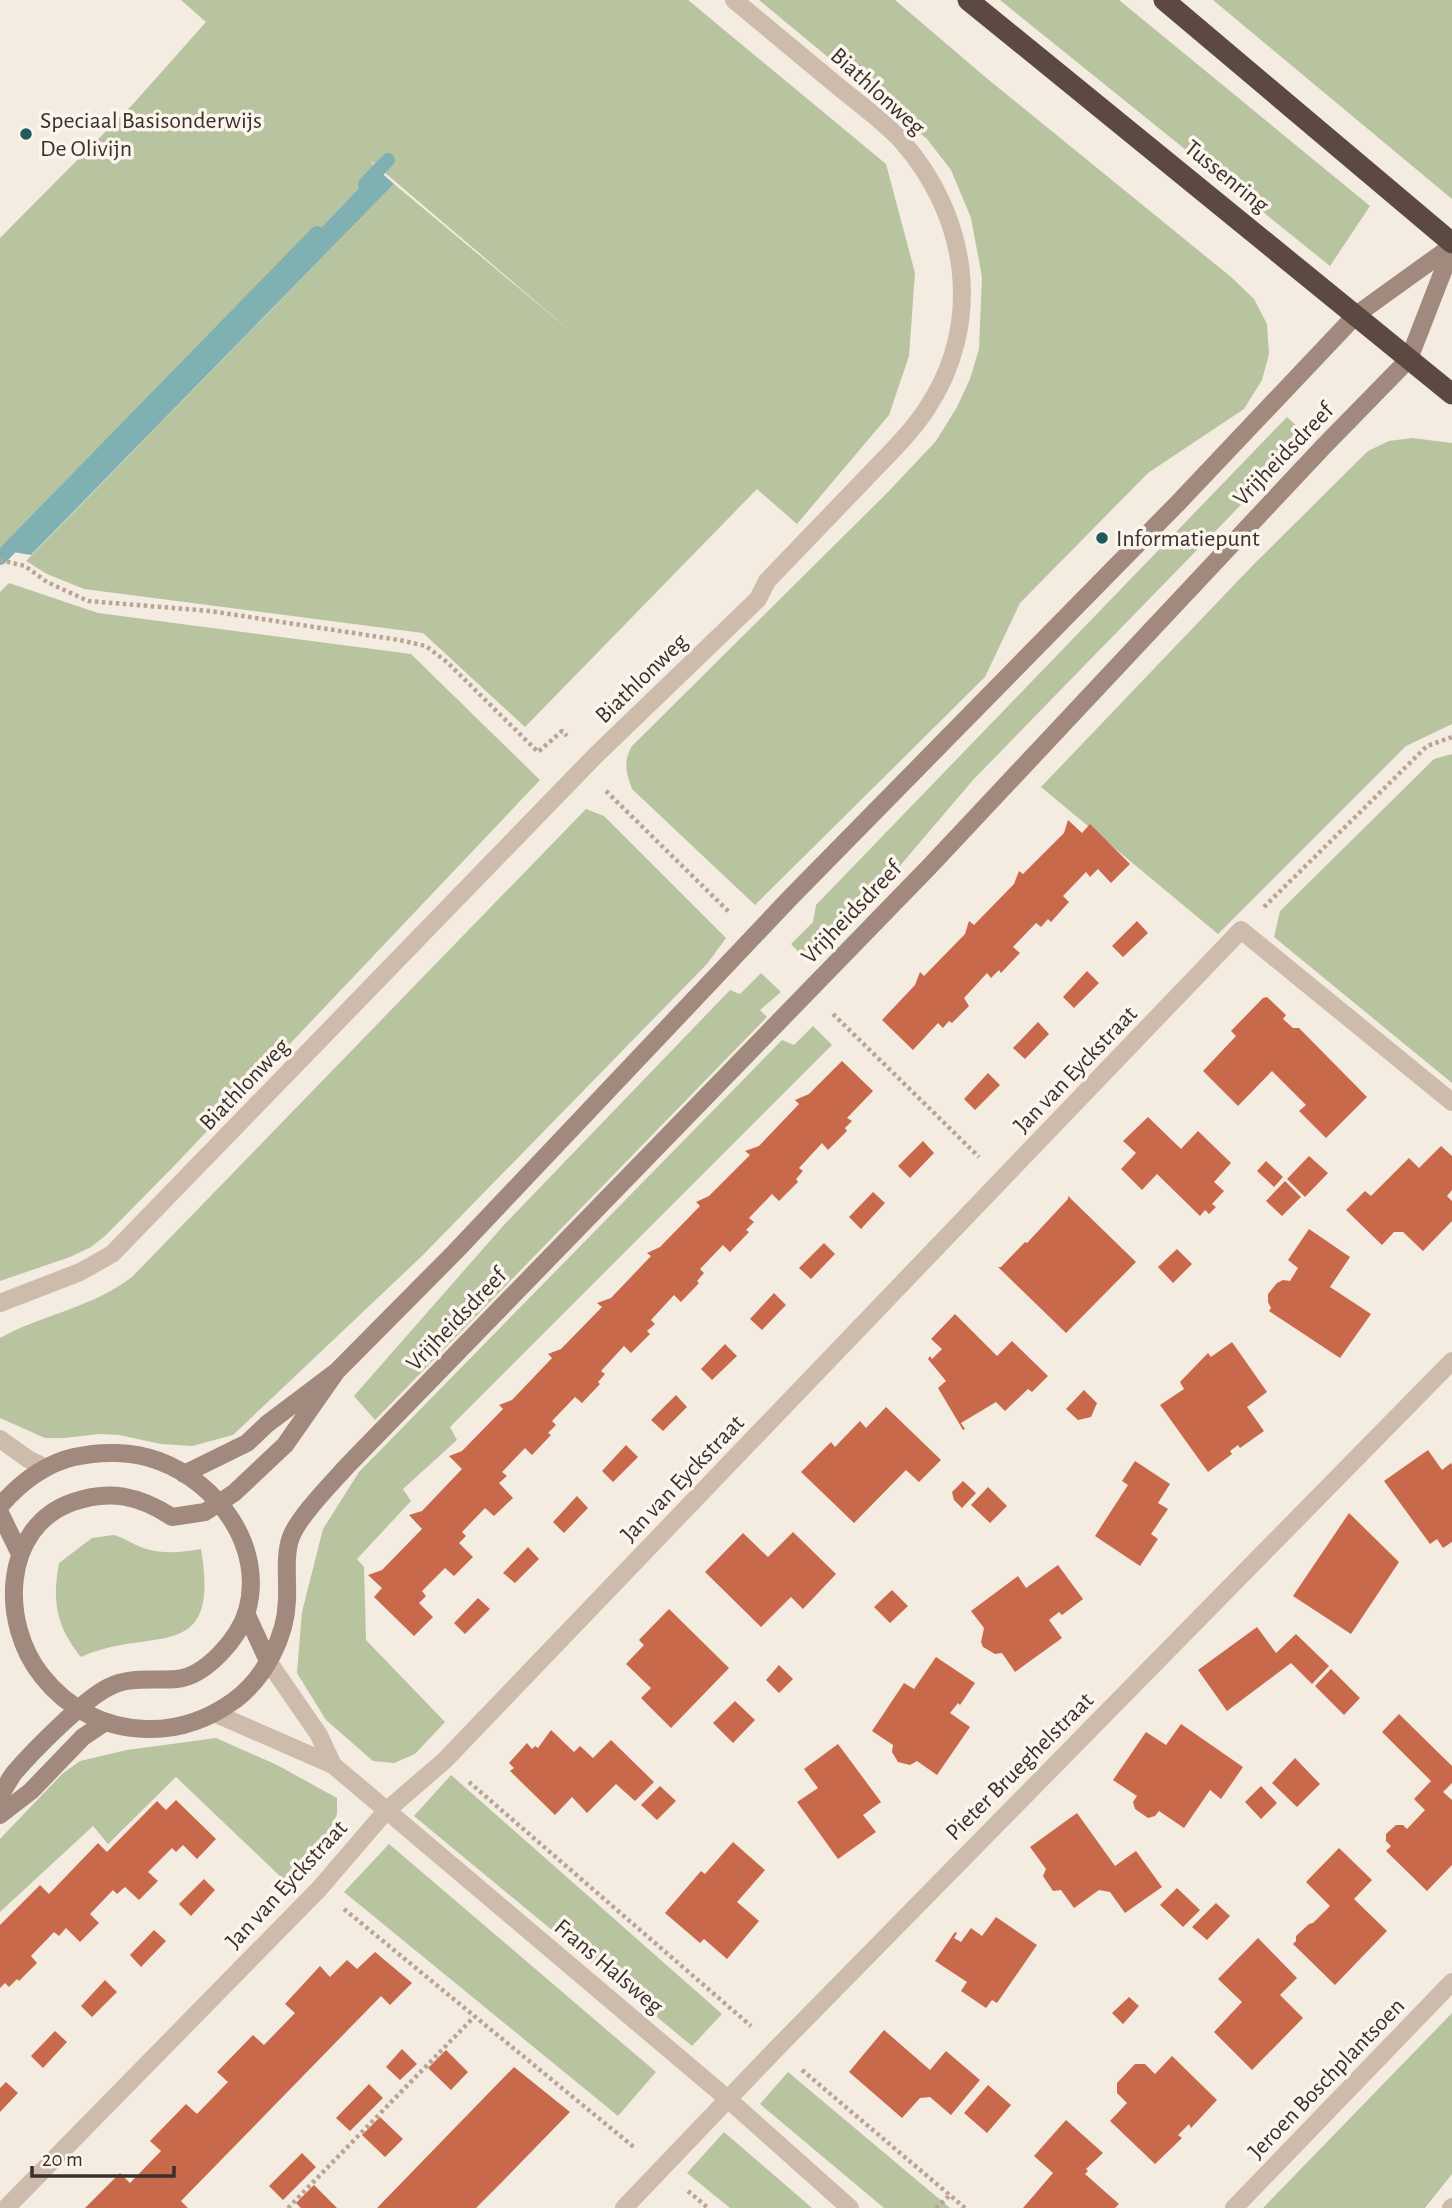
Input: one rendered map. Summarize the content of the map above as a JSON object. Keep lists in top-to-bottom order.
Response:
{
  "streets": {
    "highway": ["Tussenring"],
    "main road": ["Vrijheidsdreef"],
    "street": [
      "Biathlonweg",
      "Jan van Eyckstraat",
      "Pieter Brueghelstraat",
      "Frans Halsweg",
      "Jeroen Boschplantsoen"
    ]
  },
  "crossings": [
    ["Tussenring", "Vrijheidsdreef"],
    ["Vrijheidsdreef", "Frans Halsweg"],
    ["Jan van Eyckstraat", "Frans Halsweg"],
    ["Pieter Brueghelstraat", "Frans Halsweg"]
  ],
  "places": ["Speciaal Basisonderwijs De Olivijn", "Informatiepunt"],
  "scale_bar": "20 m"
}
